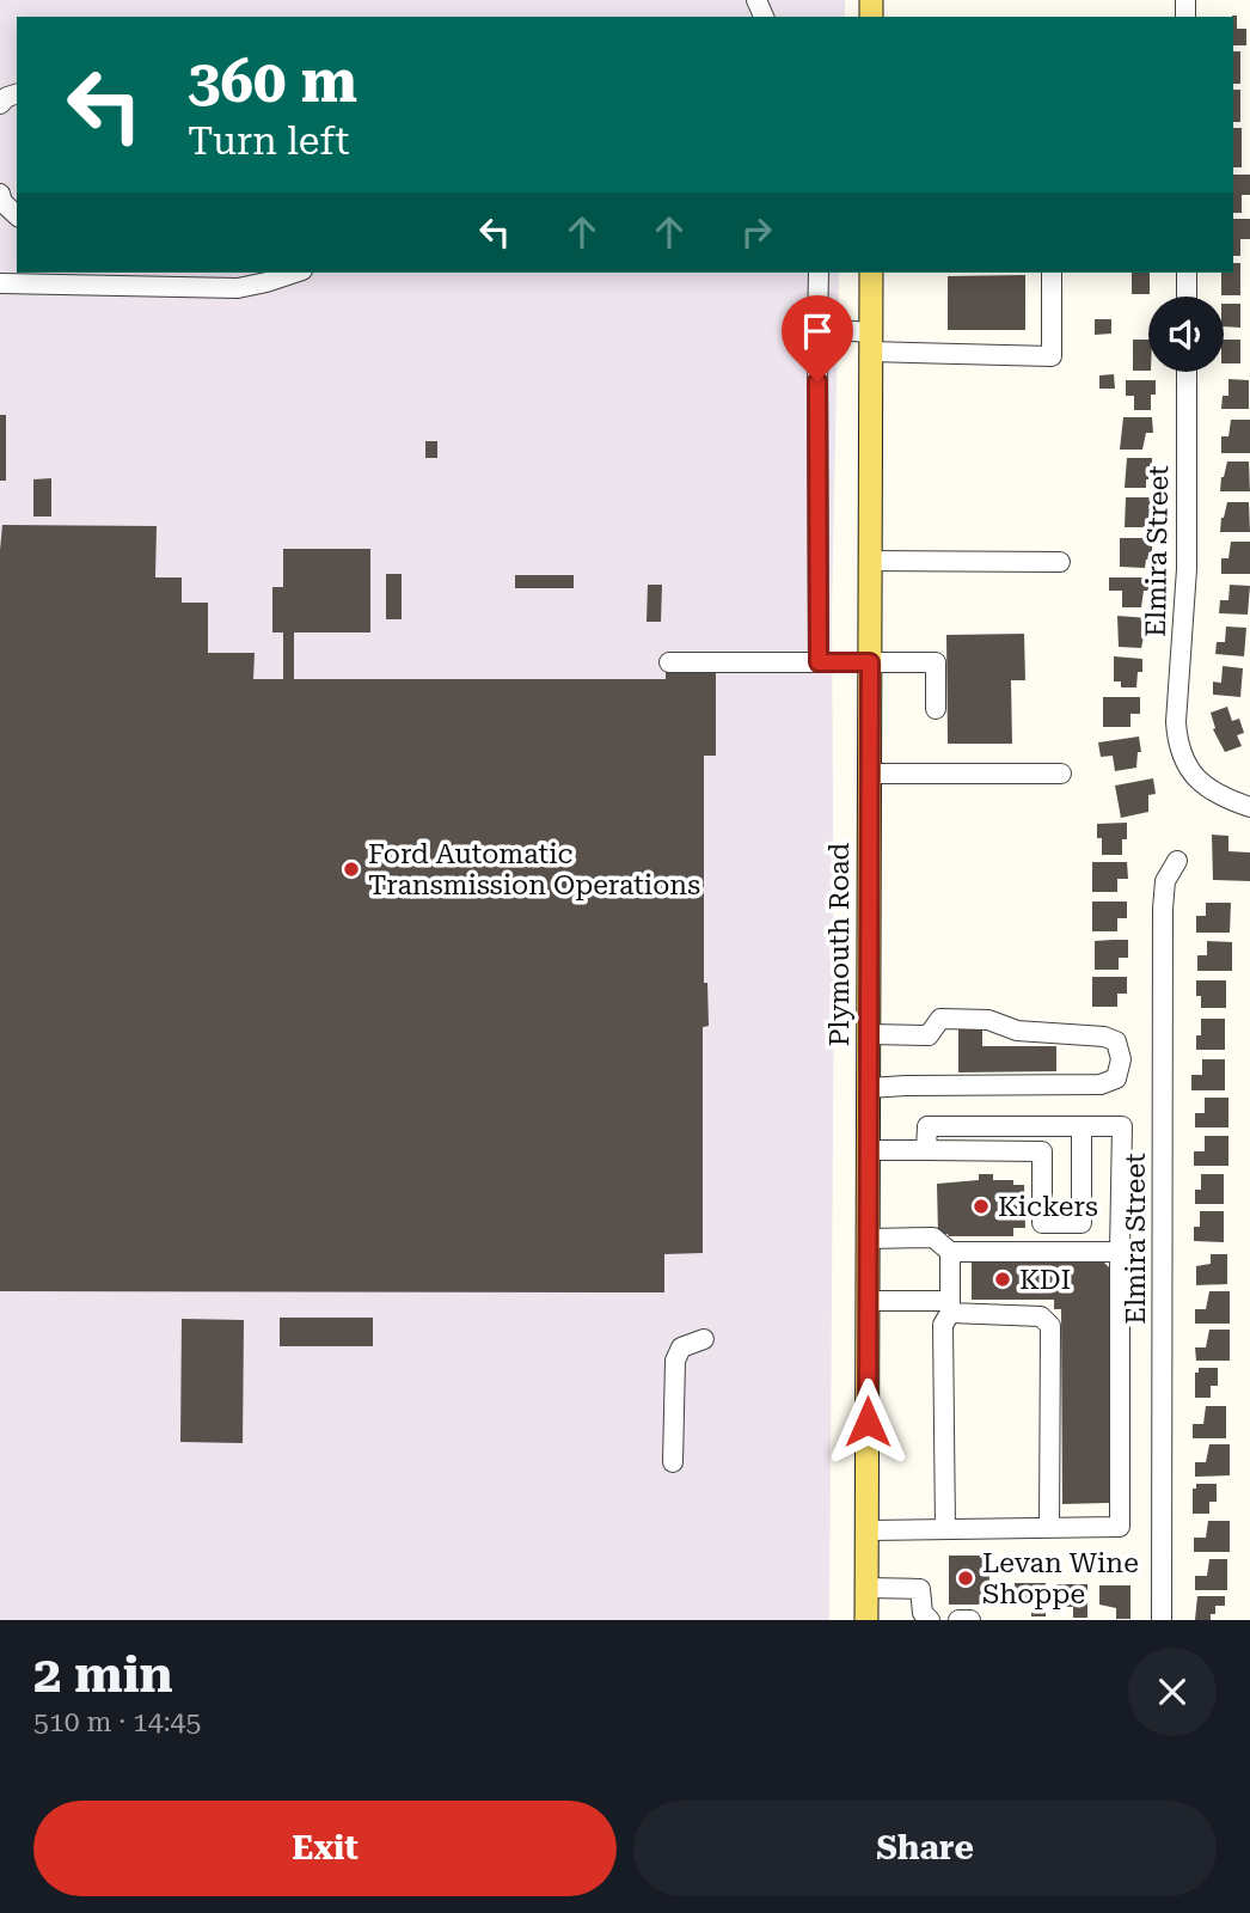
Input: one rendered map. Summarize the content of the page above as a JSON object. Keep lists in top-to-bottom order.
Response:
{
  "streets": {
    "main road": ["Plymouth Road"],
    "street": ["Elmira Street"]
  },
  "places": [
    "Ford Automatic Transmission Operations",
    "Kickers",
    "KDI",
    "Levan Wine Shoppe"
  ],
  "page": {
    "turn": ["360 m", "Turn left"],
    "heading": ["2 min", "510 m · 14:45"],
    "buttons": ["Exit", "Share"]
  }
}
